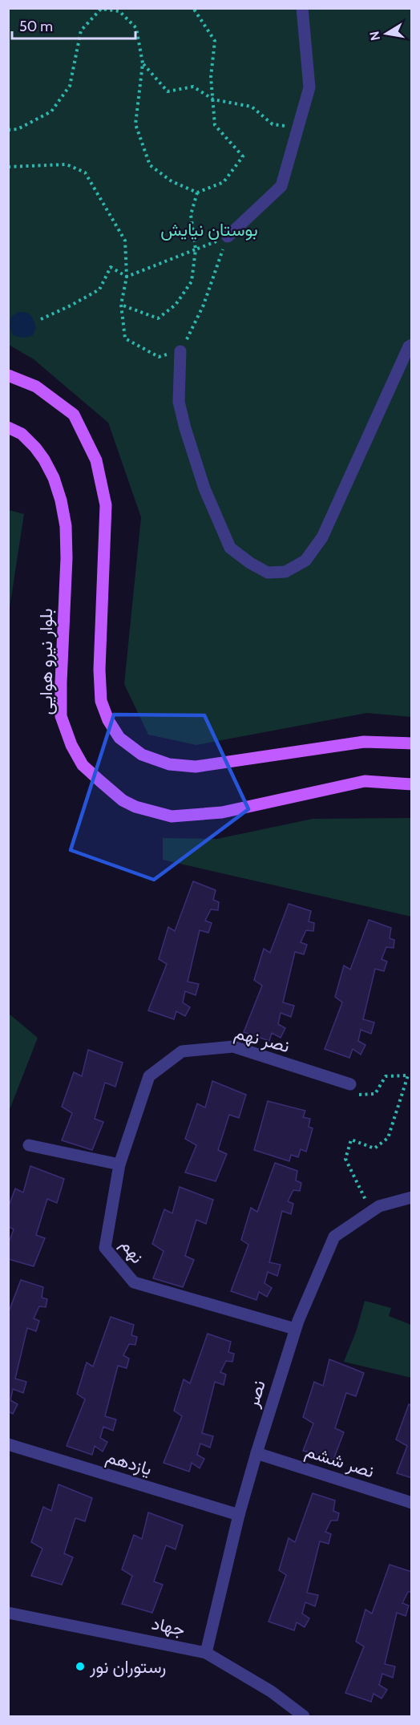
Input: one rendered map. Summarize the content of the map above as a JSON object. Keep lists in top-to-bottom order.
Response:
{
  "streets": {
    "main road": ["بلوار نیرو هوایی"],
    "street": [
      "نصر نهم",
      "نهم",
      "نصر",
      "نصر ششم",
      "یازدهم",
      "جهاد"
    ]
  },
  "crossings": [
    ["نصر نهم", "نهم"],
    ["نهم", "نصر"],
    ["نصر", "نصر ششم"],
    ["نصر", "یازدهم"],
    ["نصر", "جهاد"]
  ],
  "parks": ["بوستان نیایش"],
  "places": ["رستوران نور"],
  "scale_bar": "50 m",
  "north": "left"
}
